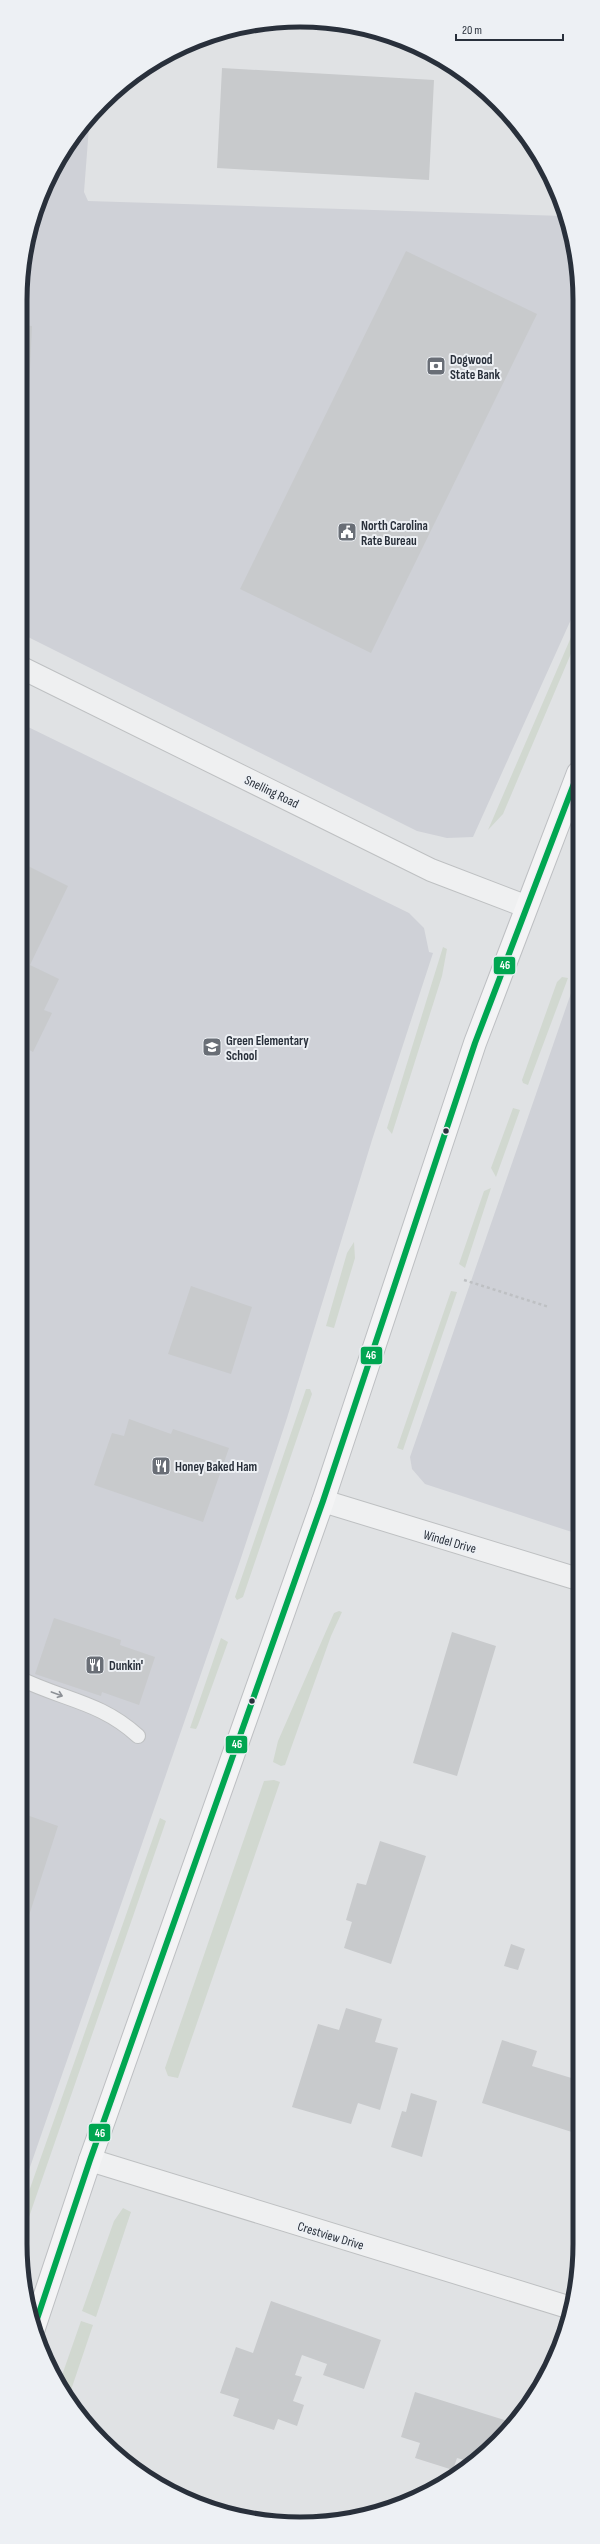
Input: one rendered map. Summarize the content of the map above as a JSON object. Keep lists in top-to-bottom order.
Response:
{
  "streets": {
    "street": ["Snelling Road", "Windel Drive", "Crestview Drive"]
  },
  "places": {
    "bank": ["Dogwood State Bank"],
    "public building": ["North Carolina Rate Bureau"],
    "school or university": ["Green Elementary School"],
    "restaurant": ["Honey Baked Ham", "Dunkin'"]
  },
  "lines": ["transit line 46"],
  "scale_bar": "20 m"
}
